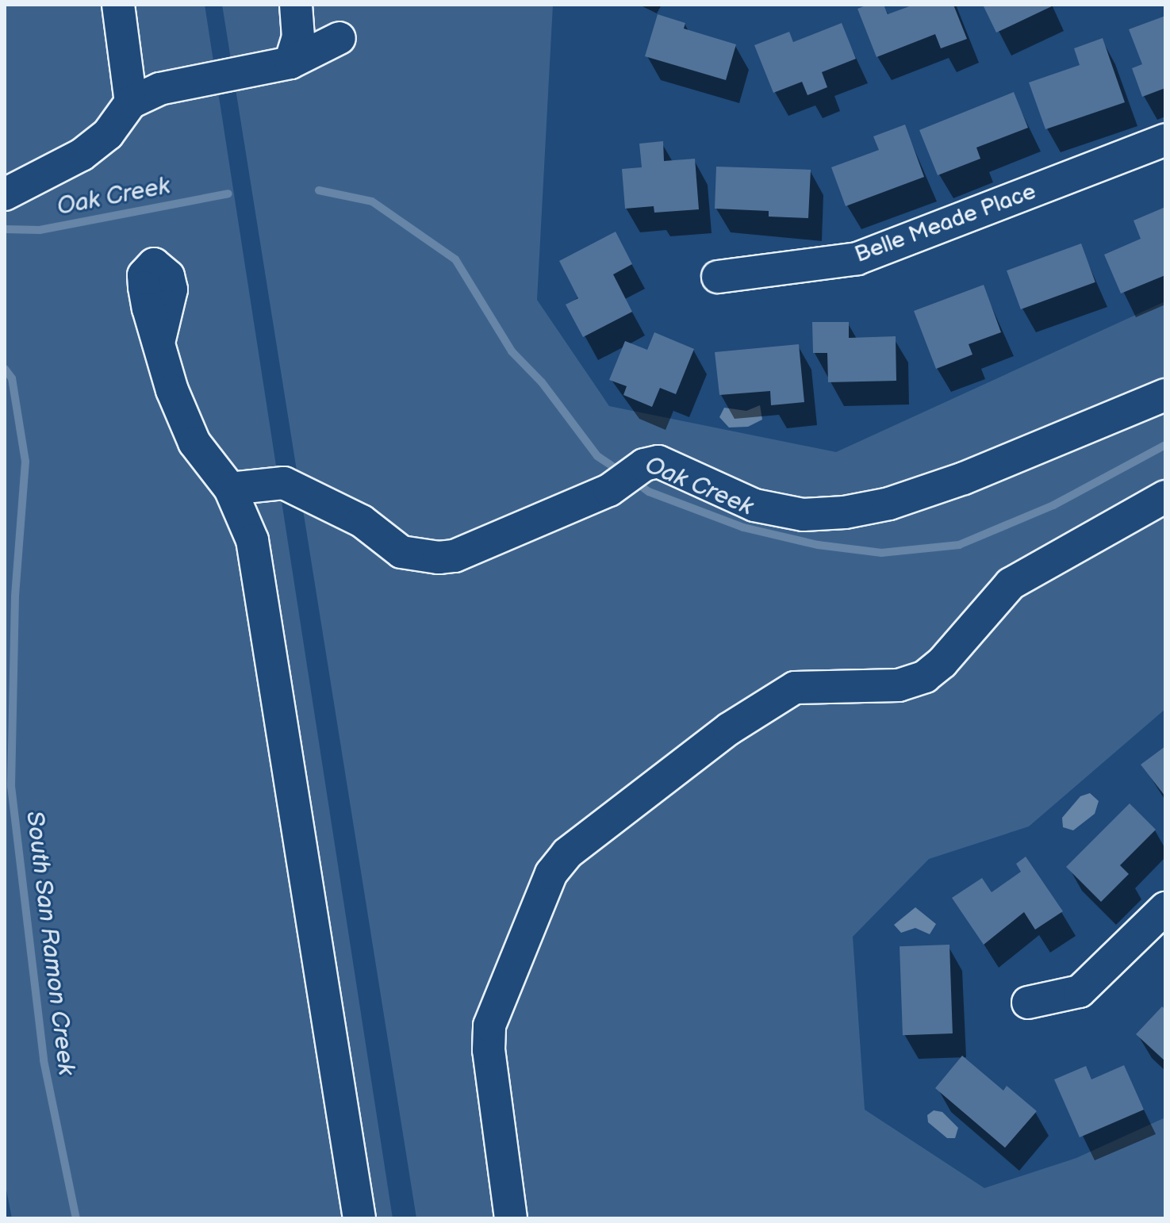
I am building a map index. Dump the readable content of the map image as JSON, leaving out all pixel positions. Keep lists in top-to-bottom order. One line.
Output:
{"streets":{"street":["Belle Meade Place"]},"water":["Oak Creek","South San Ramon Creek"]}
